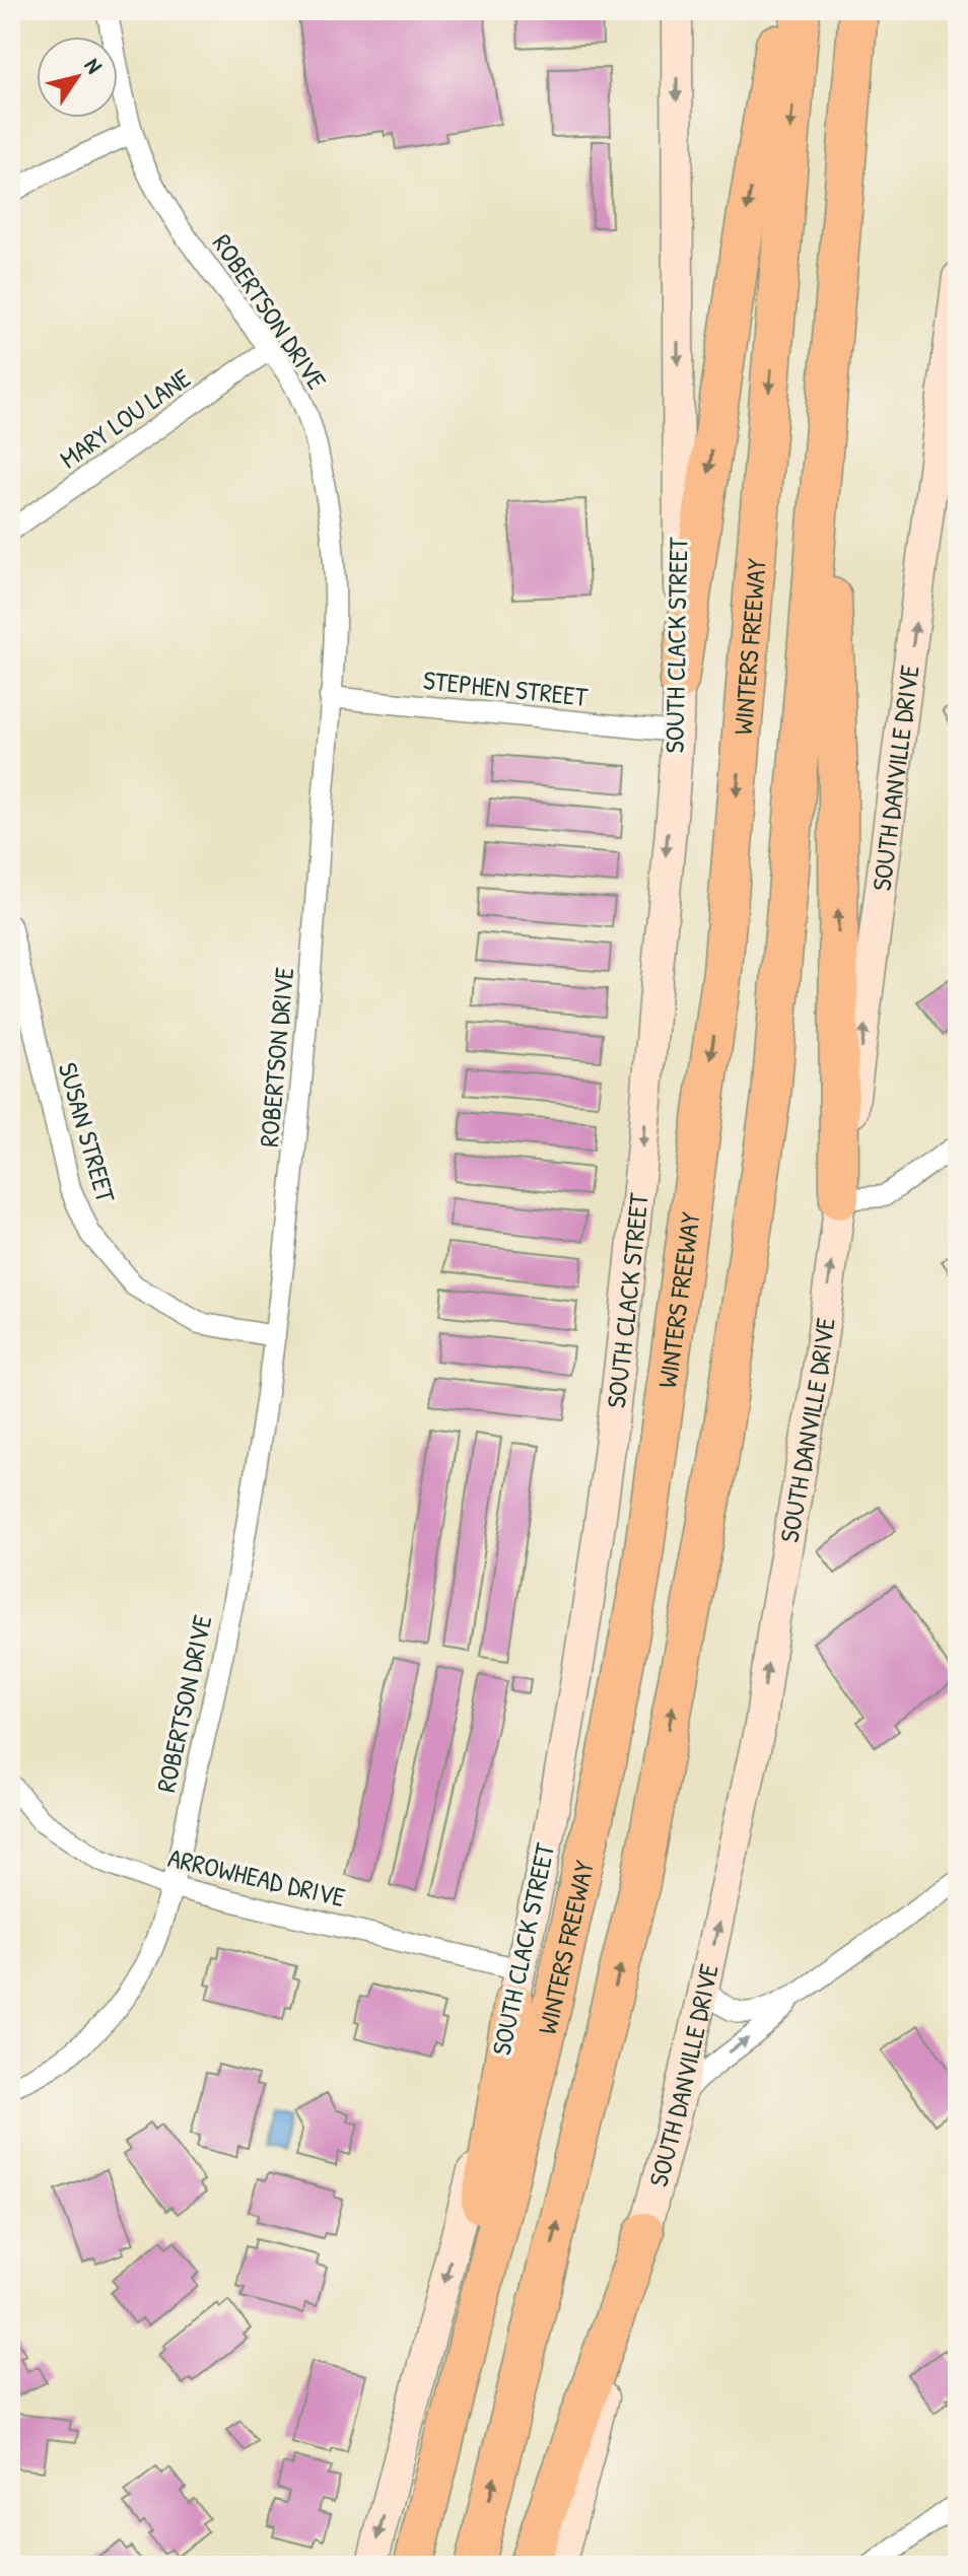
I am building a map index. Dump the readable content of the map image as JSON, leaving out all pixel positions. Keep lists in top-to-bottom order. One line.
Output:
{"streets":{"highway":["WINTERS FREEWAY"],"main road":["SOUTH CLACK STREET","SOUTH DANVILLE DRIVE"],"street":["ROBERTSON DRIVE","MARY LOU LANE","STEPHEN STREET","SUSAN STREET","ARROWHEAD DRIVE"]},"crossings":[["ROBERTSON DRIVE","MARY LOU LANE"],["ROBERTSON DRIVE","STEPHEN STREET"],["ROBERTSON DRIVE","SUSAN STREET"],["ROBERTSON DRIVE","ARROWHEAD DRIVE"],["SOUTH CLACK STREET","STEPHEN STREET"],["SOUTH CLACK STREET","ARROWHEAD DRIVE"]],"one_way":["SOUTH CLACK STREET","SOUTH DANVILLE DRIVE"],"north":"top right"}
